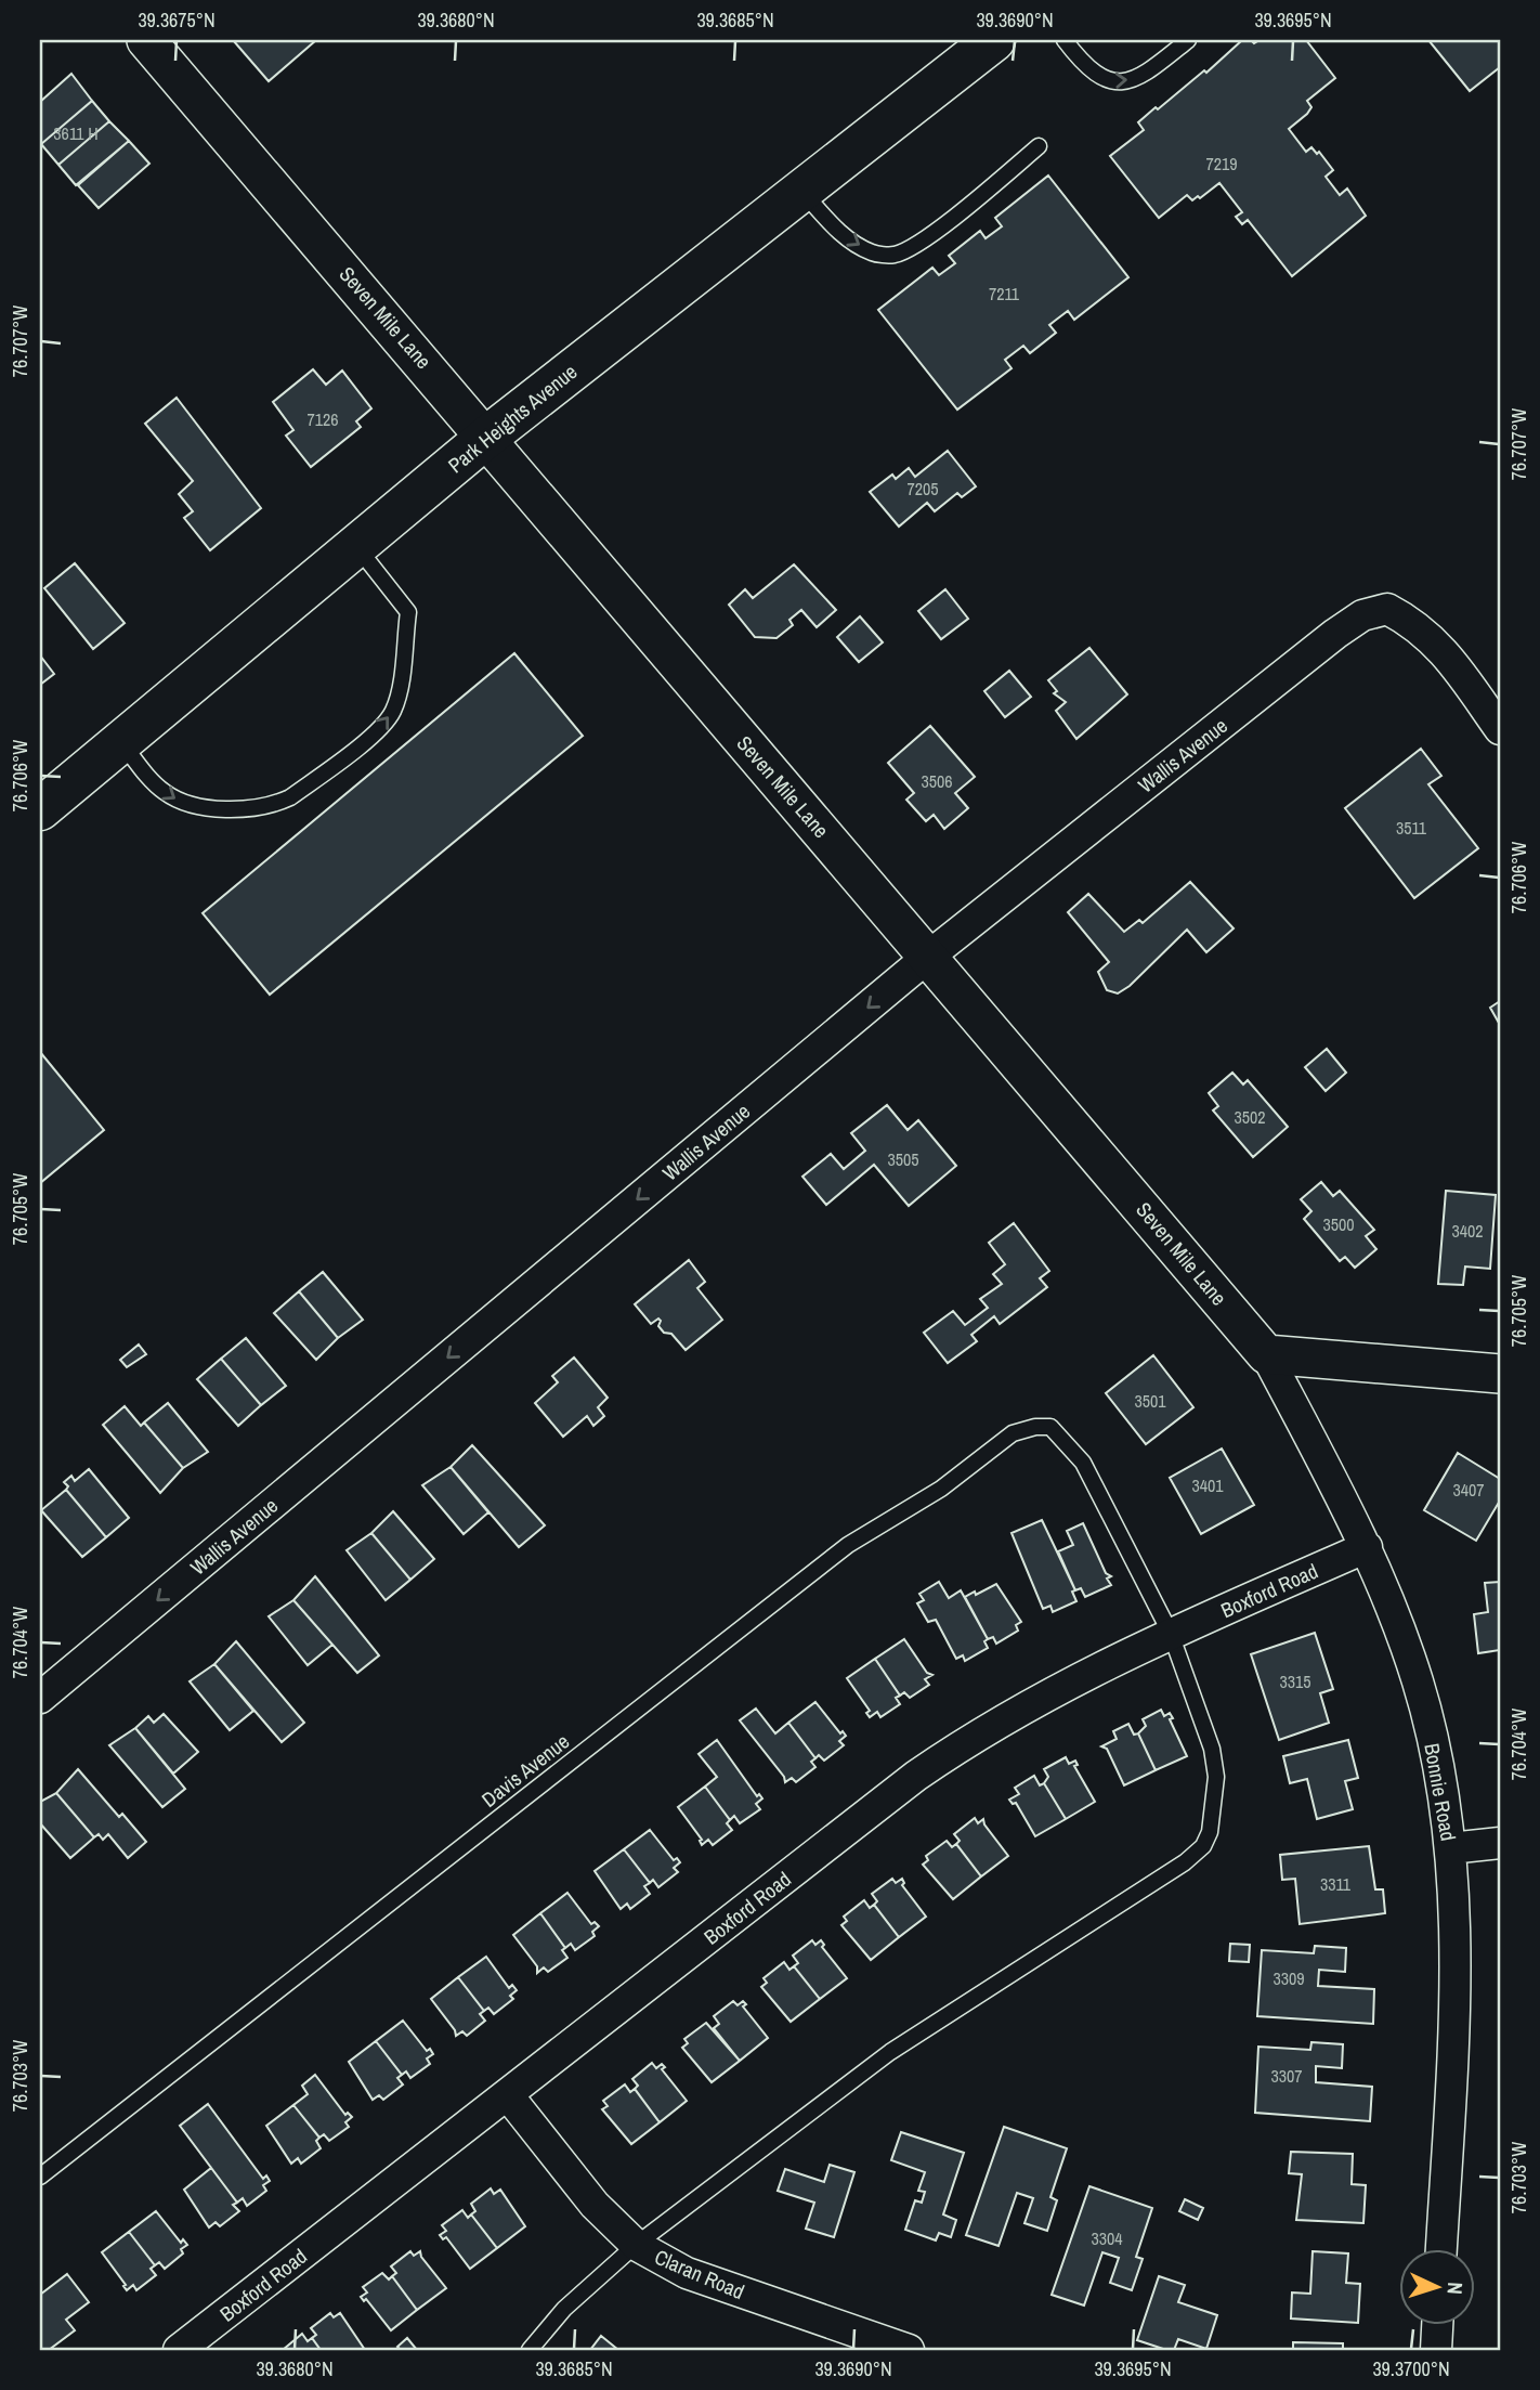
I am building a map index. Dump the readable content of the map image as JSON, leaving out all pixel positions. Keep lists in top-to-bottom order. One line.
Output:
{"streets":{"main road":["Park Heights Avenue"],"street":["Seven Mile Lane","Wallis Avenue","Boxford Road","Bonnie Road","Claran Road"],"lane":["Davis Avenue"]},"crossings":[["Seven Mile Lane","Park Heights Avenue"],["Seven Mile Lane","Wallis Avenue"],["Seven Mile Lane","Bonnie Road"],["Boxford Road","Davis Avenue"],["Boxford Road","Bonnie Road"],["Boxford Road","Claran Road"]],"one_way":["Wallis Avenue"],"house_numbers":["3611 H","7219","7211","7126","7205","3506","3511","3502","3505","3500","3402","3501","3401","3407","3315","3311","3309","3307","3304"],"north":"right","coordinates":["39.3675°N","39.3680°N","39.3685°N","39.3690°N","39.3695°N","76.707°W","76.706°W","76.705°W","76.704°W","76.703°W","39.3700°N"]}
